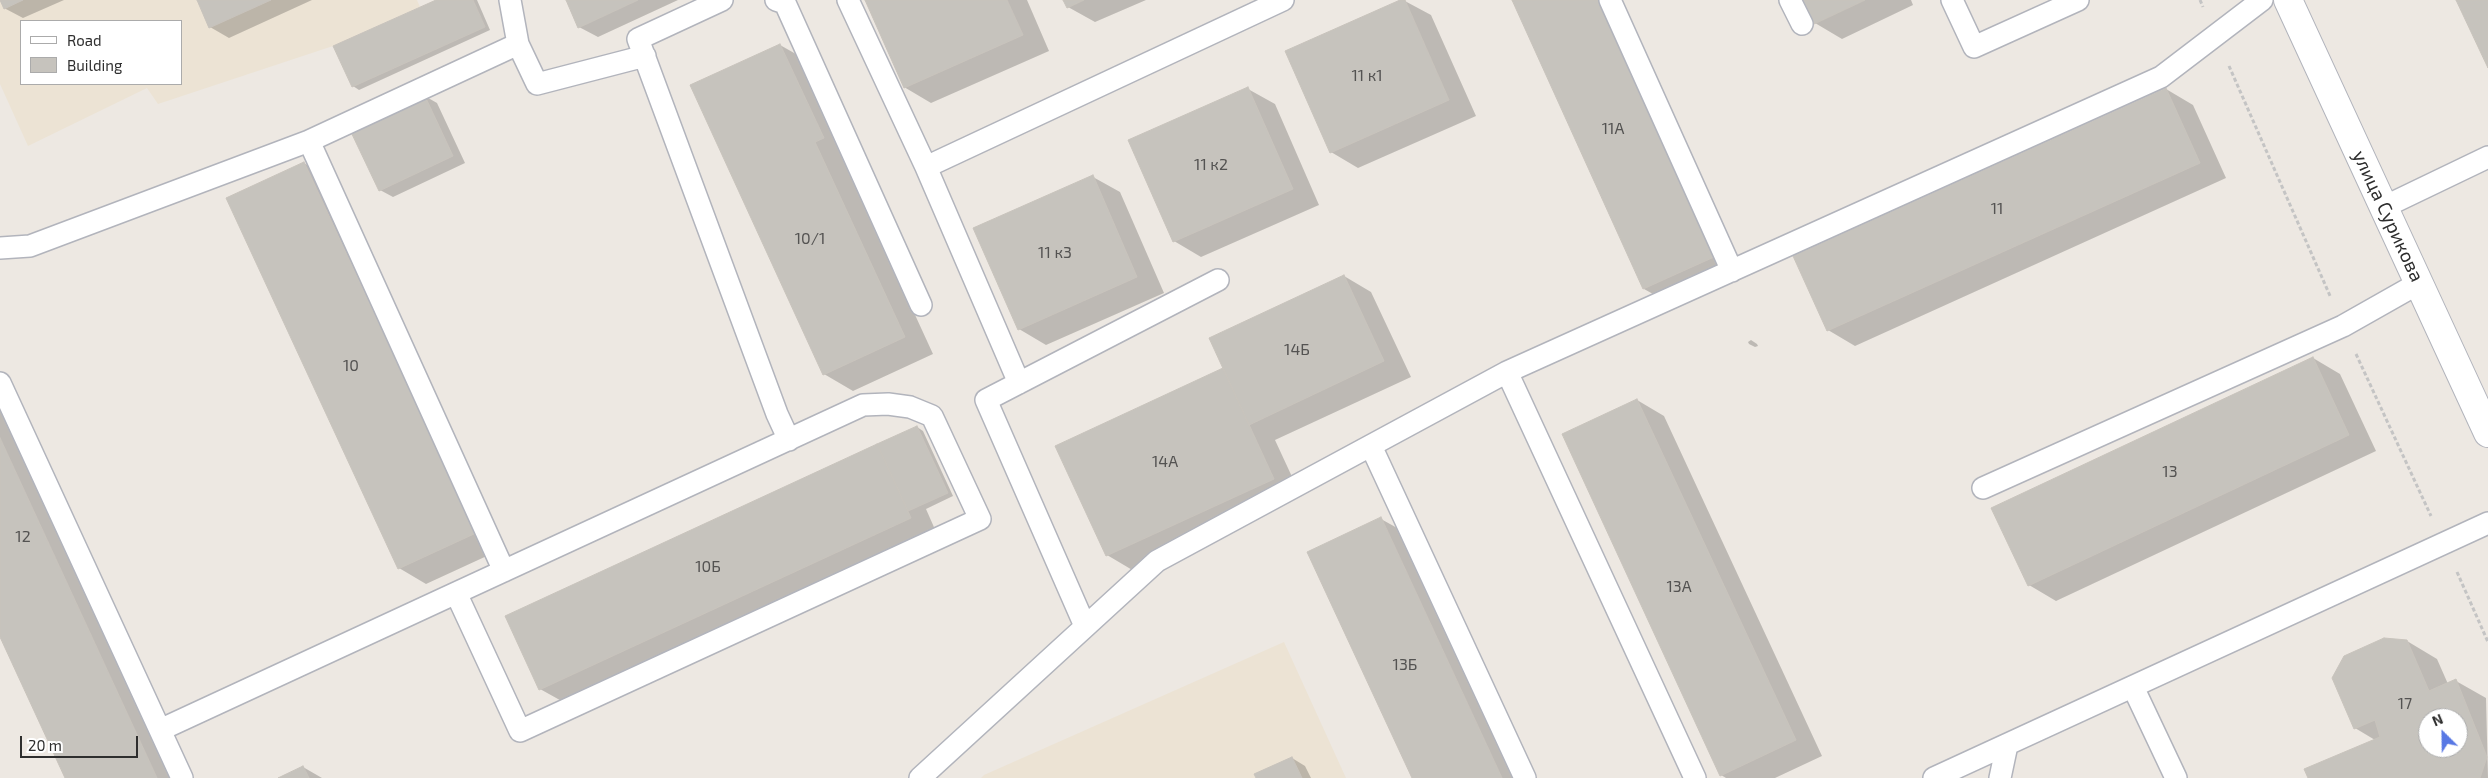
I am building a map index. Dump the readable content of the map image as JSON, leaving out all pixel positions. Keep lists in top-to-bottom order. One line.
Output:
{"streets":{"street":["улица Сурикова"]},"house_numbers":["11 к1","11А","11 к2","11","10/1","11 к3","14Б","10","14А","13","12","10Б","13А","13Б","17"],"legend":["Road","Building"],"scale_bar":"20 m","north":"top left"}
